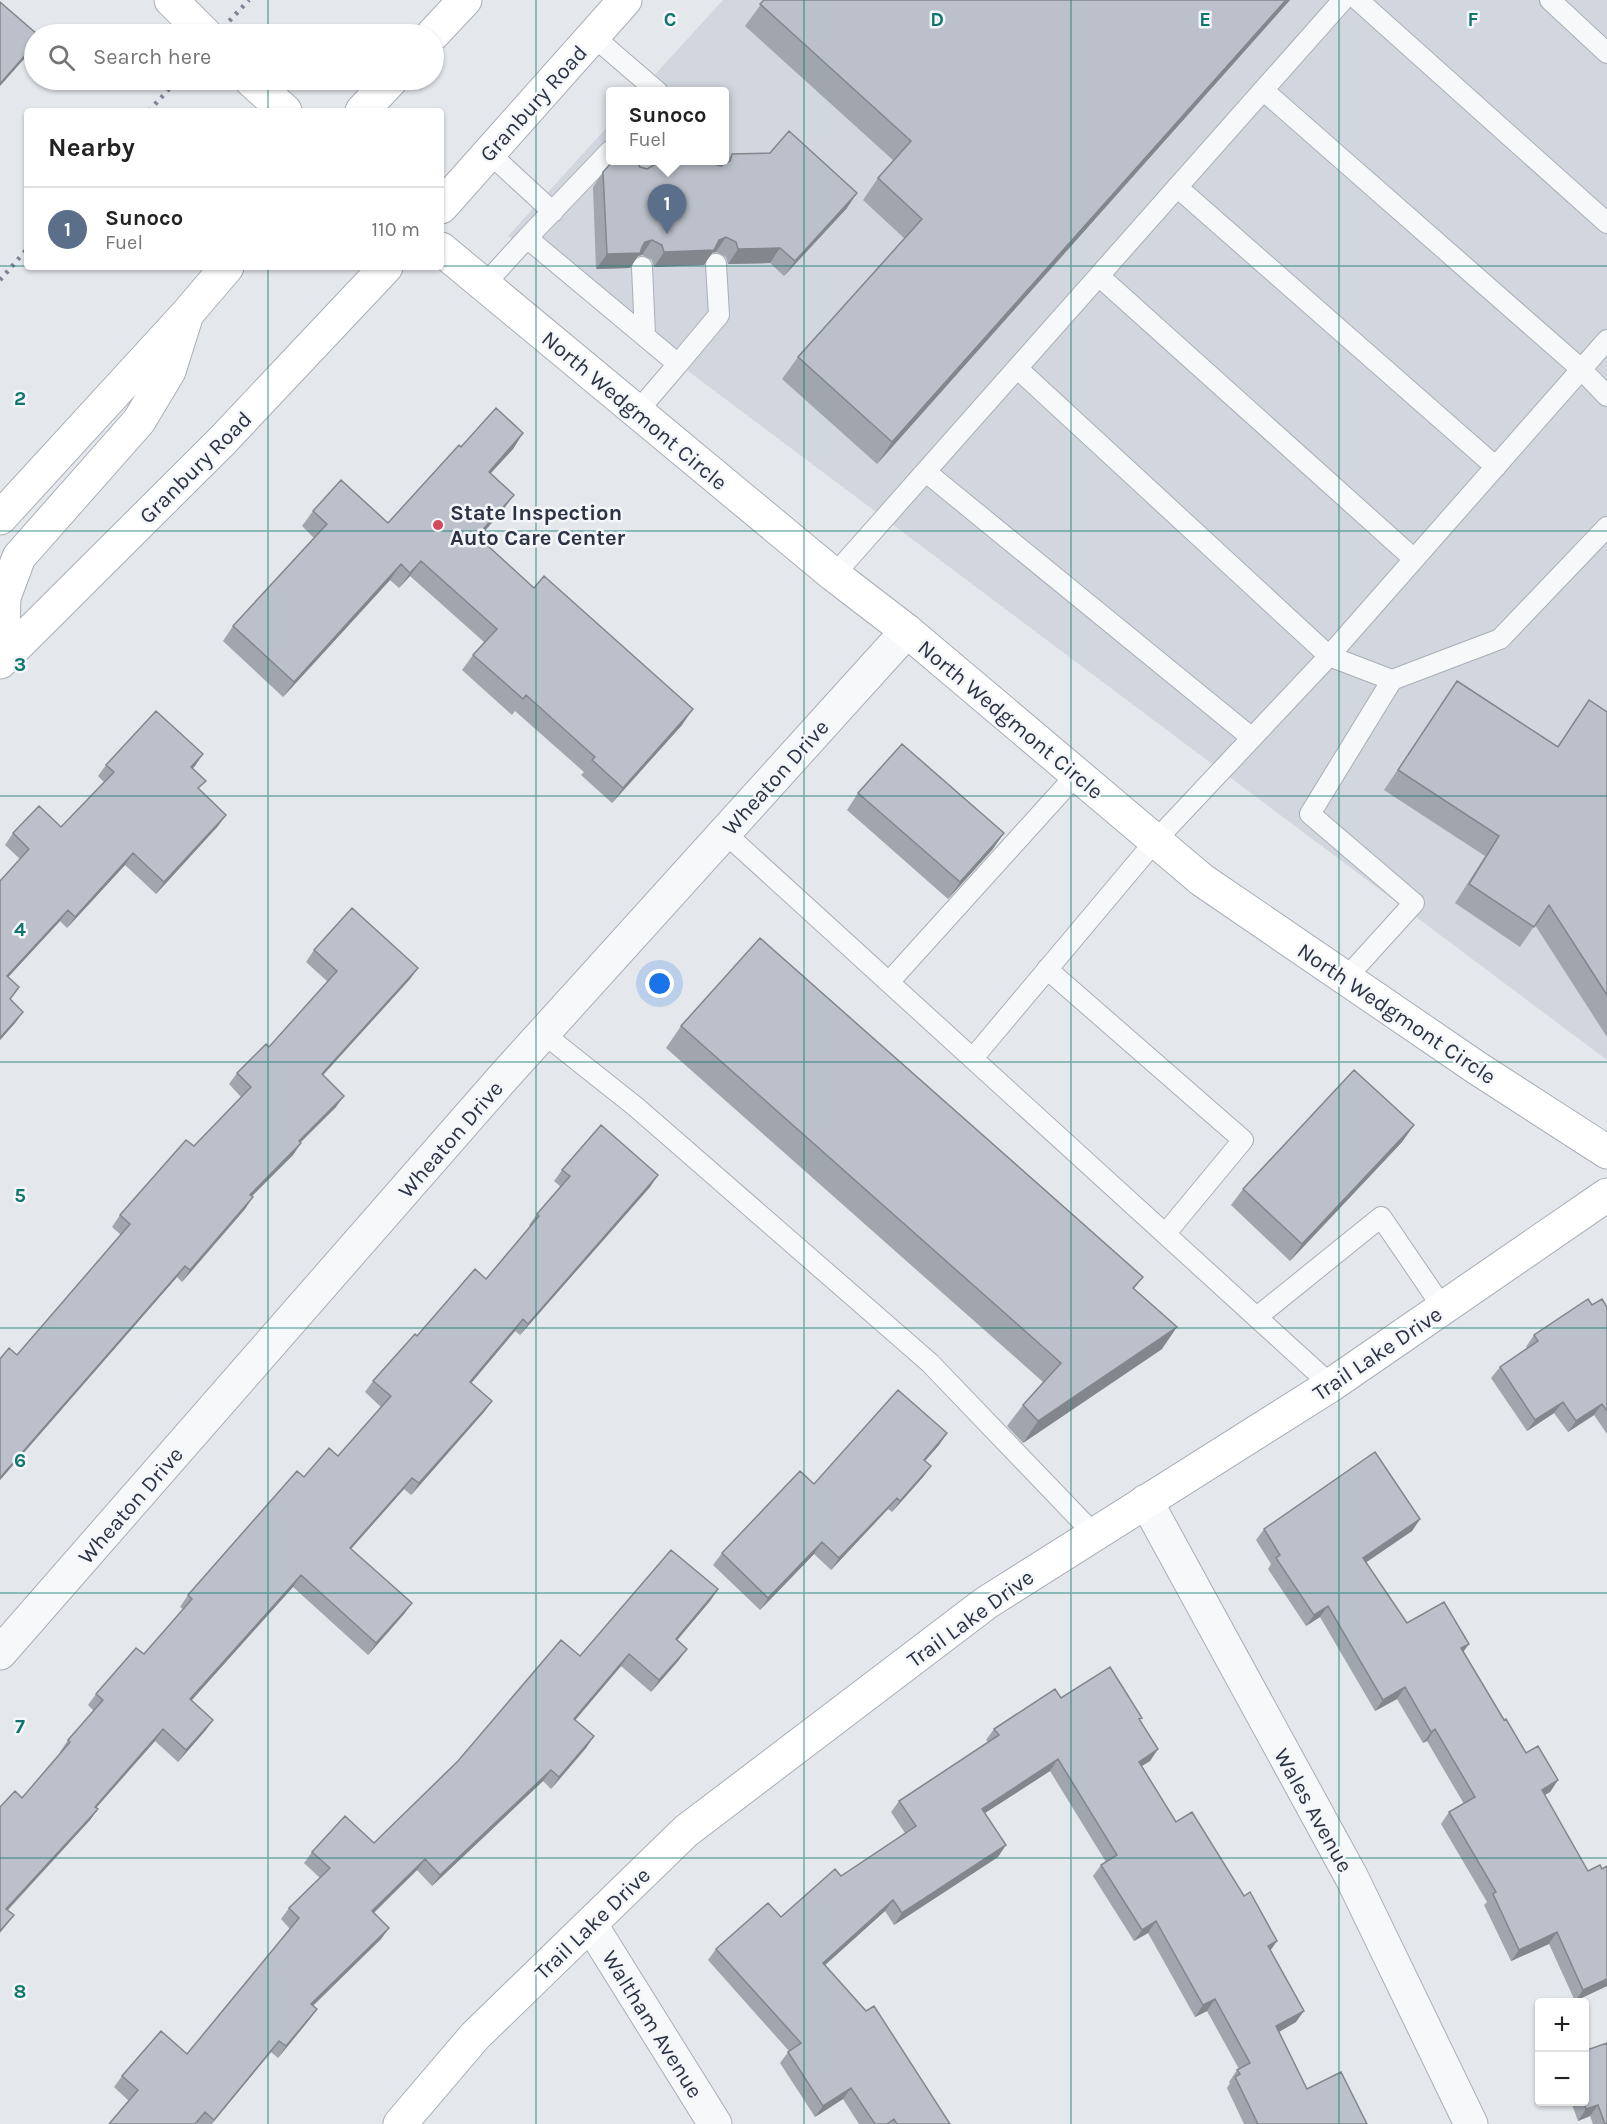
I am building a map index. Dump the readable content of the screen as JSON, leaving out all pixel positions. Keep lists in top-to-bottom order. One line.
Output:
{"streets":{"street":["Granbury Road","North Wedgmont Circle","Wheaton Drive","Trail Lake Drive","Wales Avenue","Waltham Avenue"]},"crossings":[["North Wedgmont Circle","Wheaton Drive"],["Trail Lake Drive","Wales Avenue"],["Trail Lake Drive","Waltham Avenue"]],"places":["State Inspection Auto Care Center"],"page":{"search":"Search here","popup":["Sunoco","Fuel"],"heading":"Nearby","pins":"1","list":[{"mark":"1","name":"Sunoco","note":"Fuel","value":"110 m"}],"map_buttons":["+","−"]},"grid":{"columns":["C","D","E","F"],"rows":["2","3","4","5","6","7","8"]}}
